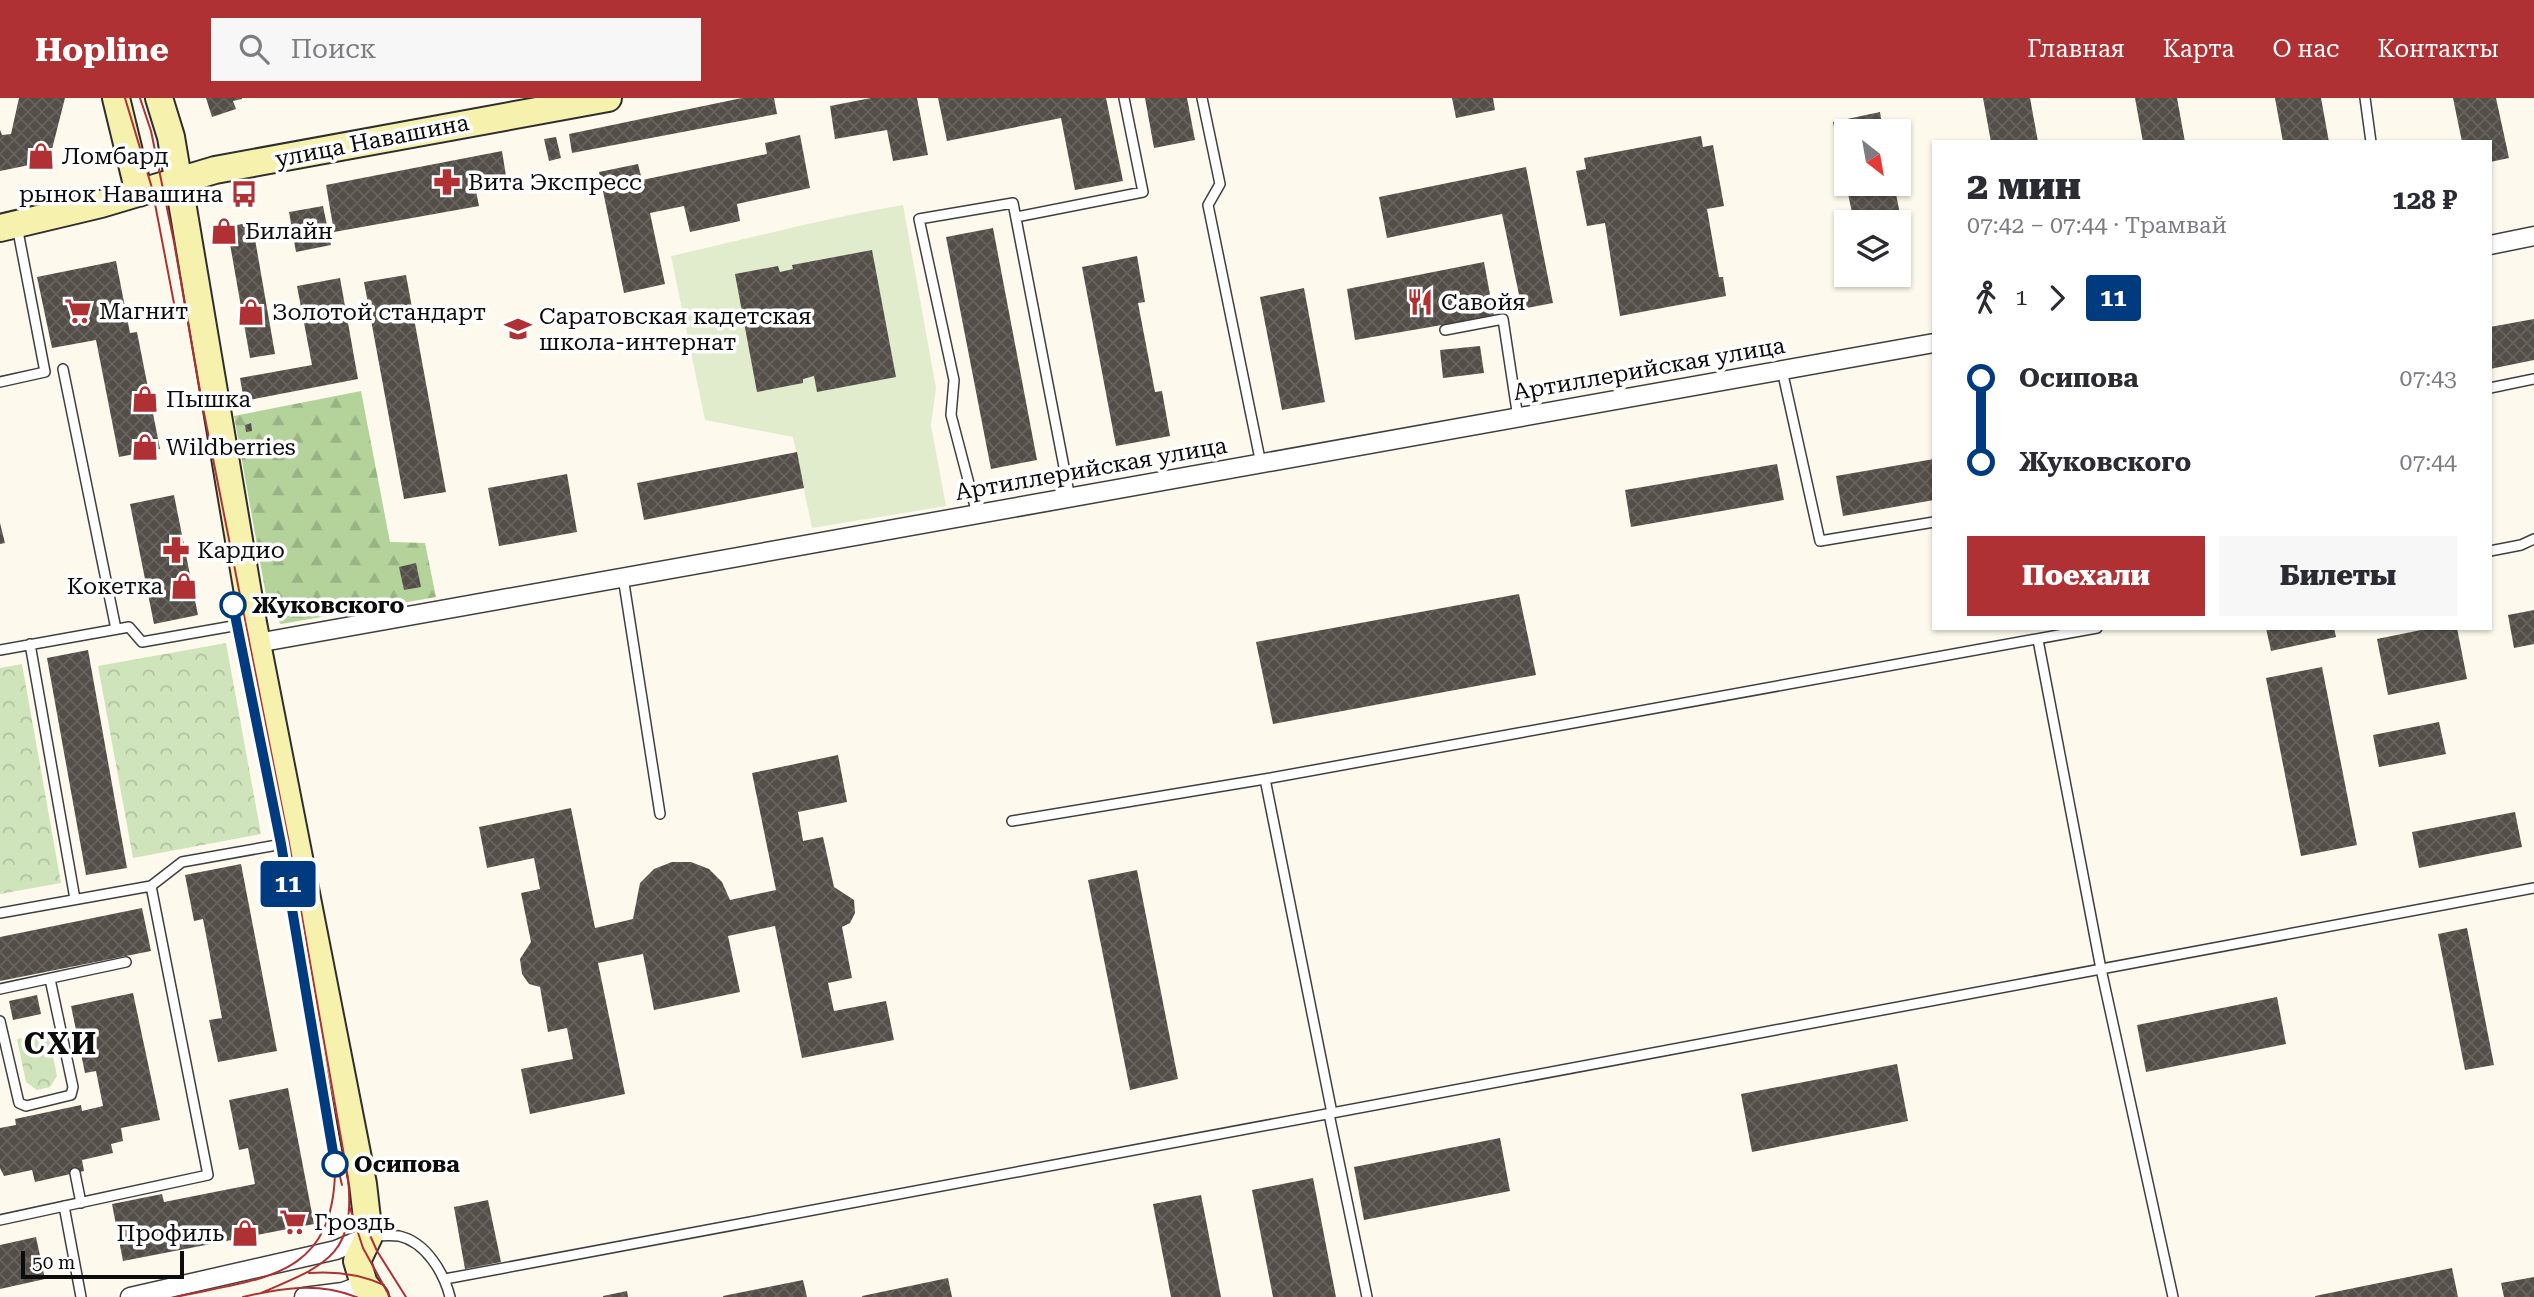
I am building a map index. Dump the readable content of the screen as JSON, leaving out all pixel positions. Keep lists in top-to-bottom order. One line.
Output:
{"streets":{"main road":["улица Навашина"],"street":["Артиллерийская улица"]},"districts":["СХИ"],"places":{"shop":["Ломбард","Билайн","Золотой стандарт","Пышка","Wildberries","Кокетка","Профиль"],"pharmacy":["Вита Экспресс","Кардио"],"bus stop":["рынок Навашина"],"restaurant":["Савойя"],"supermarket":["Магнит","Гроздь"],"school or university":["Саратовская кадетская школа-интернат"],"other":["Жуковского","Осипова"]},"lines":["tram line 11"],"scale_bar":"50 m","north":"bottom right","page":{"header":"Hopline","search":"Поиск","nav":["Главная","Карта","О нас","Контакты"],"on_map":"11","heading":["2 мин","07:42 – 07:44 · Трамвай","128 ₽"],"legs":["1","11"],"list":[{"name":"Осипова","value":"07:43"},{"name":"Жуковского","value":"07:44"}],"buttons":["Поехали","Билеты"],"scale":"50 m"}}
